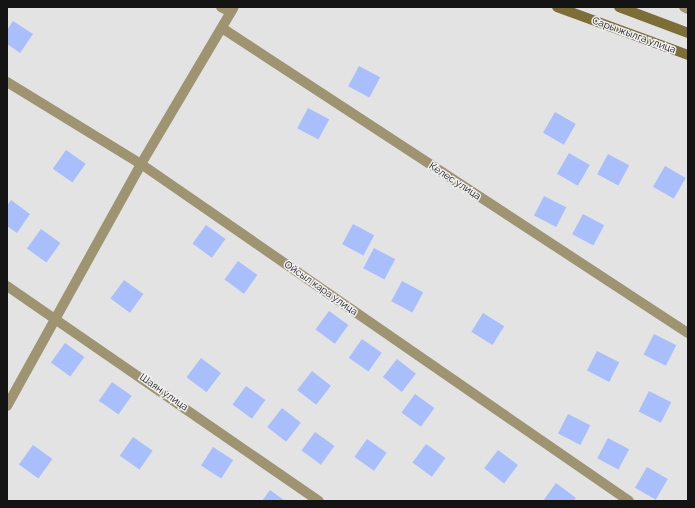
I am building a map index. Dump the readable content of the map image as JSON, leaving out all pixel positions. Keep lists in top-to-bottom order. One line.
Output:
{"streets":{"main road":["Сары жылга улица"],"street":["Келес улица","Ойсыл кара улица","Шаян улица"]}}
